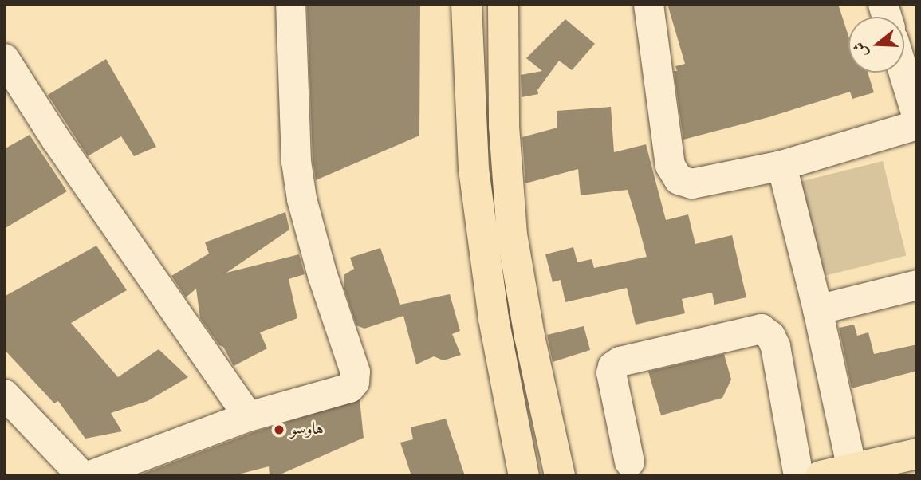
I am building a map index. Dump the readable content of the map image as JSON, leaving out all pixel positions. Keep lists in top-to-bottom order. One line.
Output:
{"places":["هاوسو"],"north":"left"}
